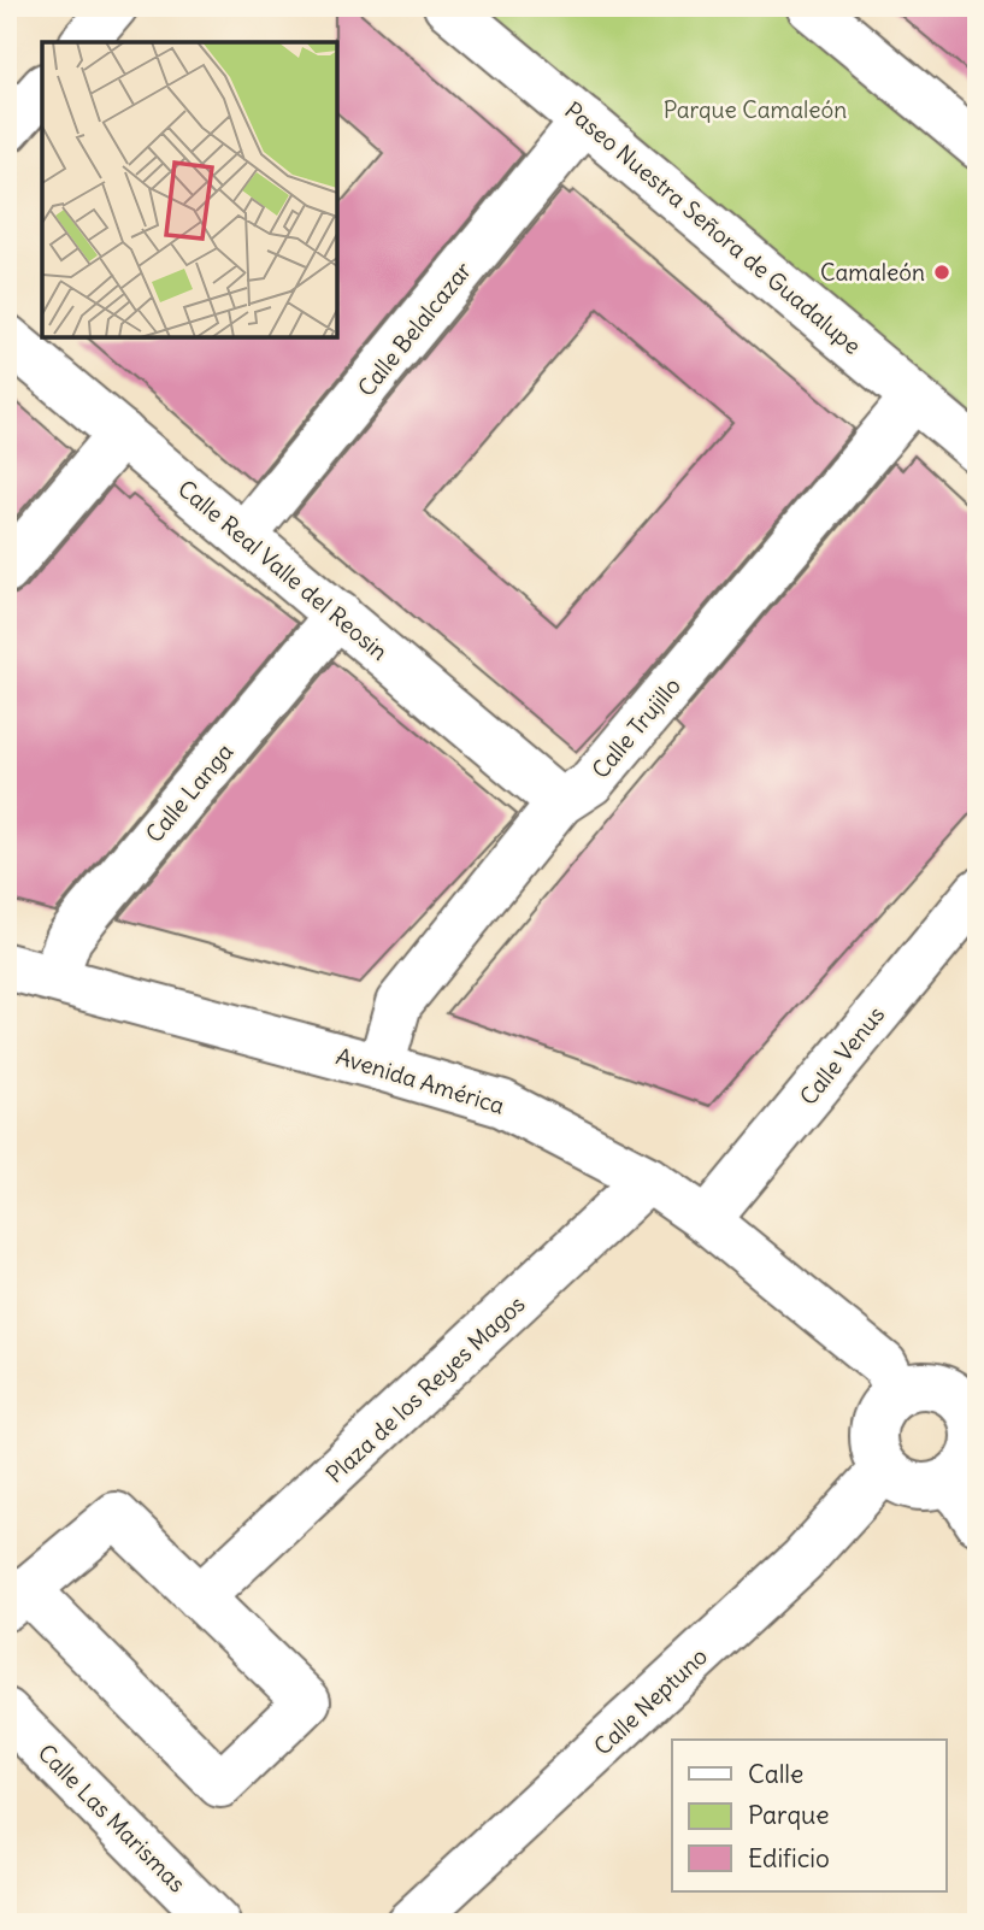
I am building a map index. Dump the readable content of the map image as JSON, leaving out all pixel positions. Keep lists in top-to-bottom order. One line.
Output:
{"streets":{"street":["Paseo Nuestra Señora de Guadalupe","Calle Belalcazar","Calle Real Valle del Reosin","Calle Trujillo","Calle Langa","Calle Venus","Avenida América","Plaza de los Reyes Magos","Calle Neptuno","Calle Las Marismas"]},"crossings":[["Paseo Nuestra Señora de Guadalupe","Calle Belalcazar"],["Paseo Nuestra Señora de Guadalupe","Calle Trujillo"],["Calle Belalcazar","Calle Real Valle del Reosin"],["Calle Real Valle del Reosin","Calle Trujillo"],["Calle Real Valle del Reosin","Calle Langa"],["Calle Trujillo","Avenida América"],["Calle Langa","Avenida América"],["Calle Venus","Avenida América"],["Avenida América","Plaza de los Reyes Magos"],["Avenida América","Calle Neptuno"]],"parks":["Parque Camaleón"],"places":["Camaleón"],"legend":["Calle","Parque","Edificio"]}
